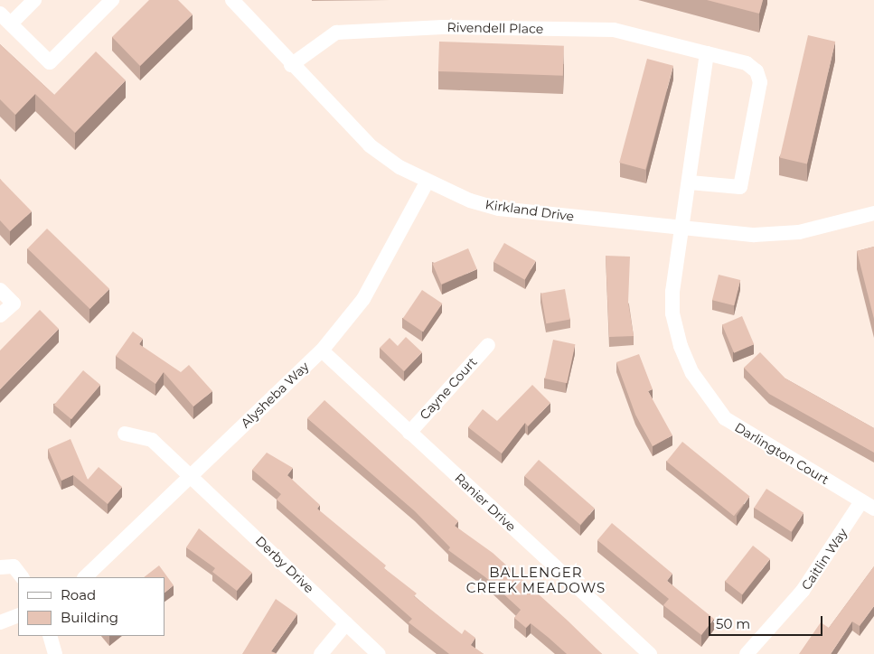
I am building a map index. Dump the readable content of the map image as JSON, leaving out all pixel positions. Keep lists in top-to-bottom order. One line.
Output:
{"streets":{"street":["Rivendell Place","Kirkland Drive","Cayne Court","Alysheba Way","Darlington Court","Ranier Drive","Caitlin Way","Derby Drive"]},"crossings":[["Rivendell Place","Kirkland Drive"],["Kirkland Drive","Alysheba Way"],["Kirkland Drive","Darlington Court"],["Cayne Court","Ranier Drive"],["Alysheba Way","Ranier Drive"],["Alysheba Way","Derby Drive"],["Darlington Court","Caitlin Way"]],"districts":["BALLENGER CREEK MEADOWS"],"legend":["Road","Building"],"scale_bar":"50 m"}
